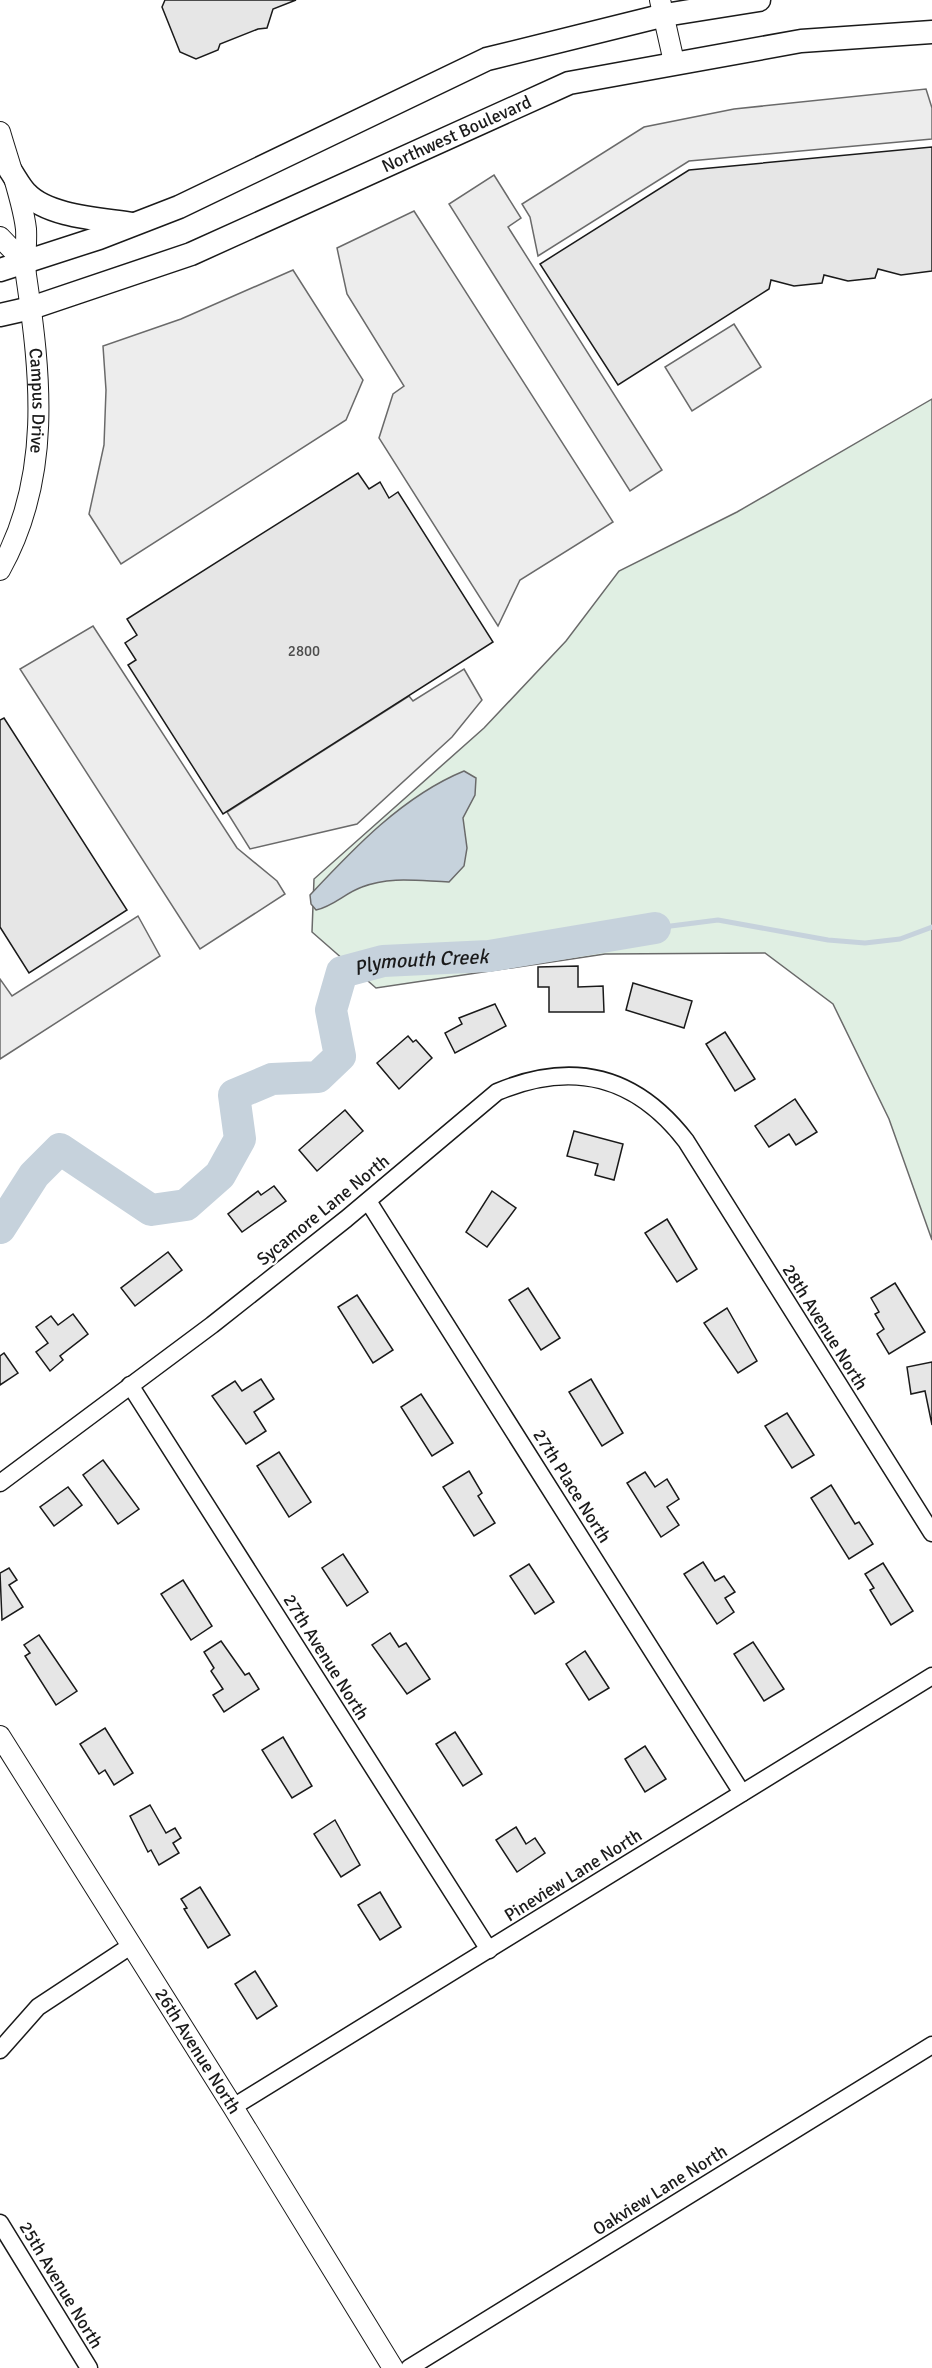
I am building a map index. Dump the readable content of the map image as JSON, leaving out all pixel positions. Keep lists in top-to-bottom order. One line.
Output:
{"streets":{"main road":["Northwest Boulevard"],"street":["Campus Drive","Sycamore Lane North","28th Avenue North","27th Place North","27th Avenue North","Pineview Lane North","26th Avenue North","Oakview Lane North","25th Avenue North"]},"crossings":[["Northwest Boulevard","Campus Drive"],["Sycamore Lane North","28th Avenue North"],["Sycamore Lane North","27th Place North"],["Sycamore Lane North","27th Avenue North"],["27th Place North","Pineview Lane North"],["27th Avenue North","Pineview Lane North"],["Pineview Lane North","26th Avenue North"]],"water":["Plymouth Creek"],"house_numbers":["2800"]}
